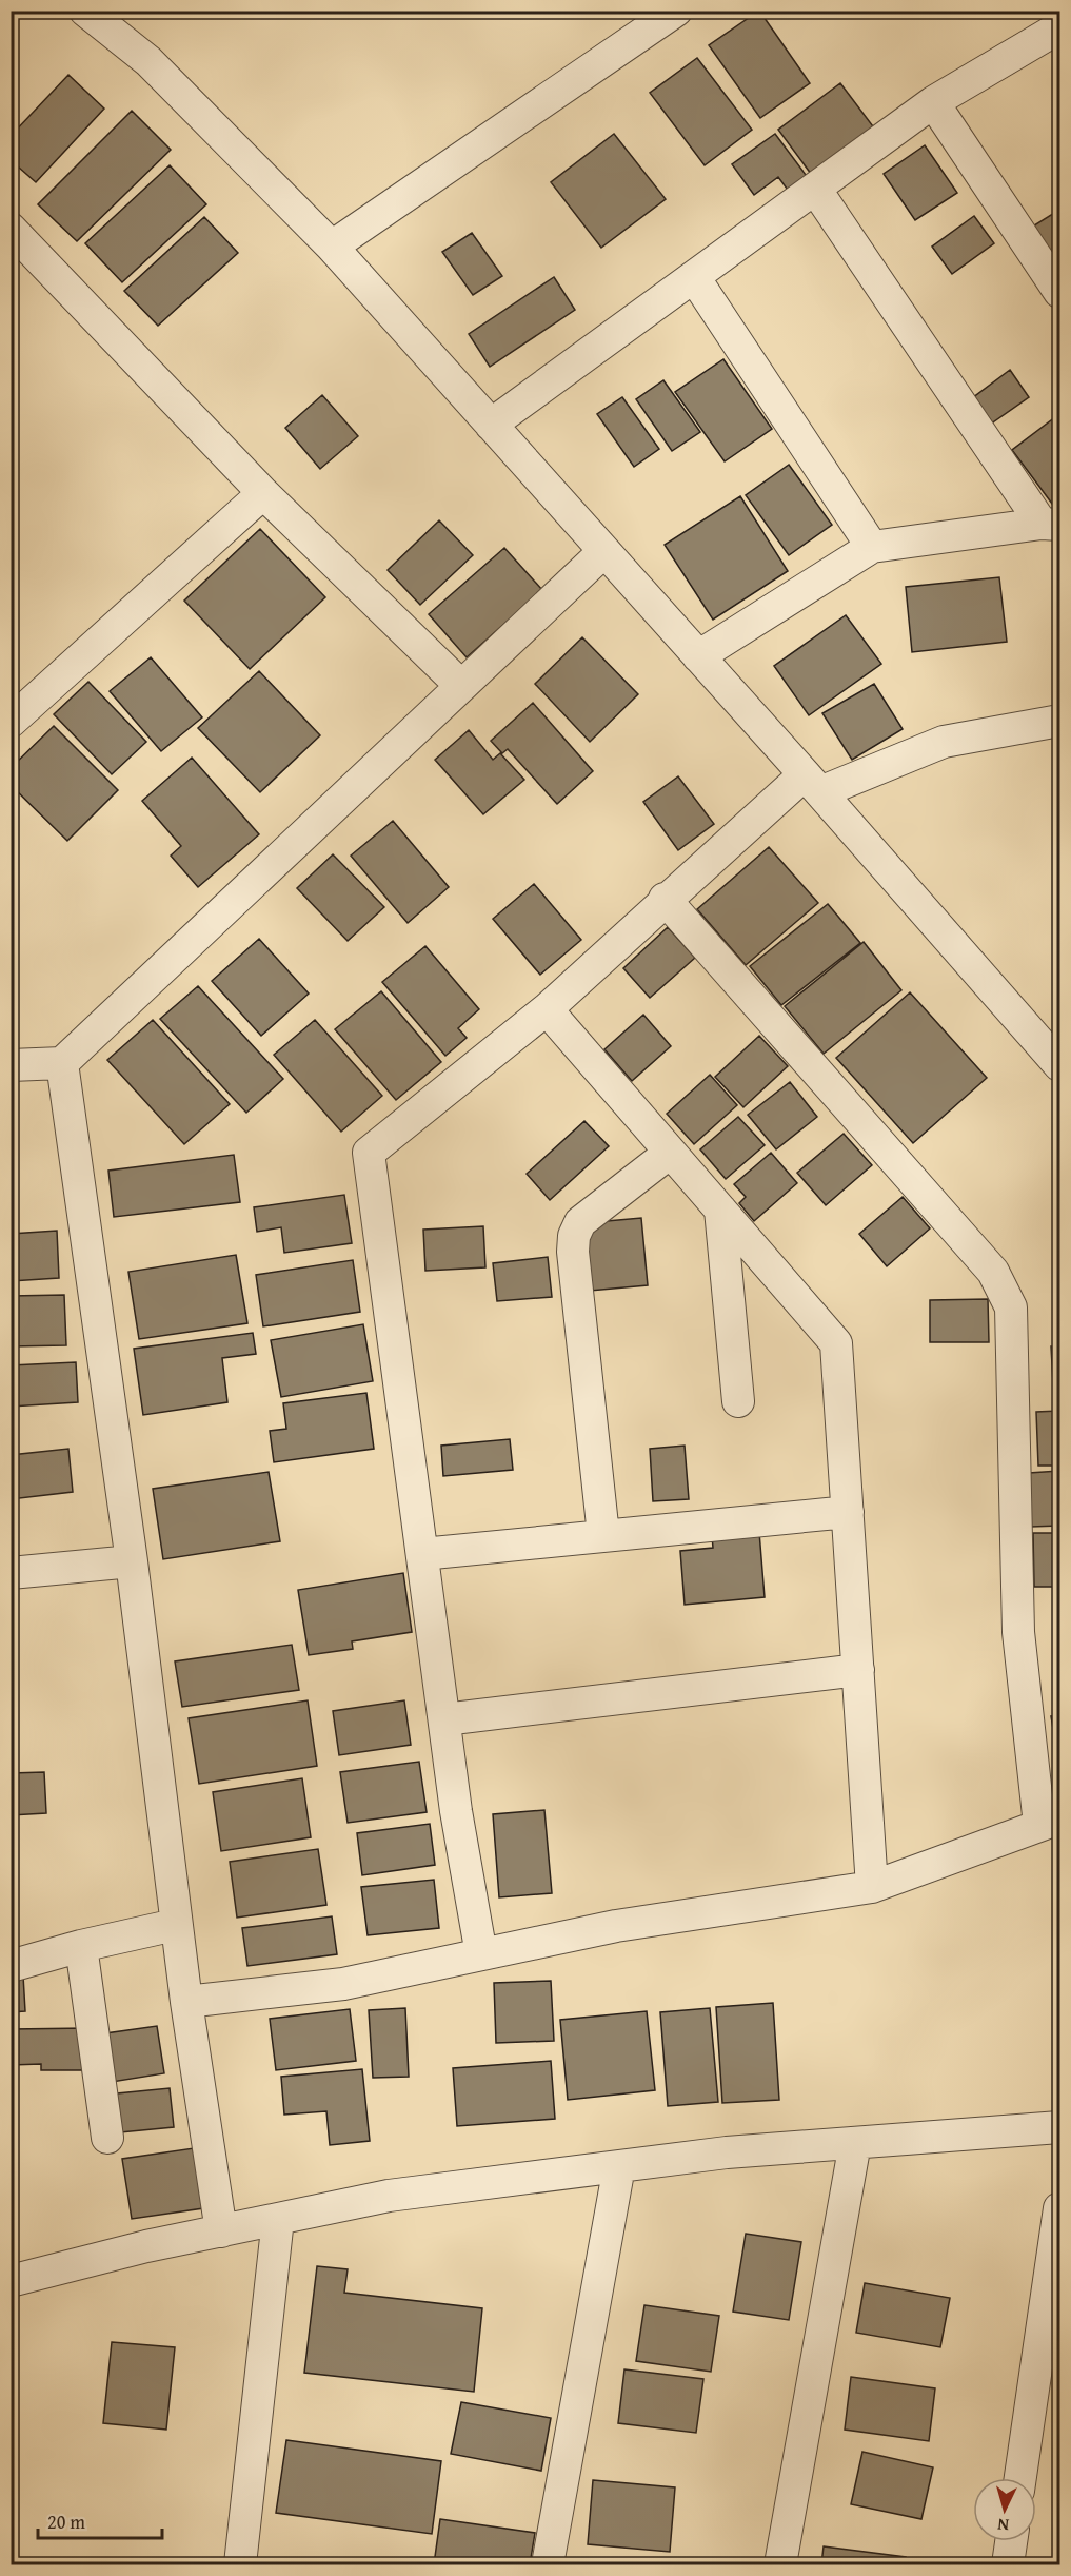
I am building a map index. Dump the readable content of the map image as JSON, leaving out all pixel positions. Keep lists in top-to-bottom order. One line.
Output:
{"scale_bar":"20 m","north":"bottom"}
